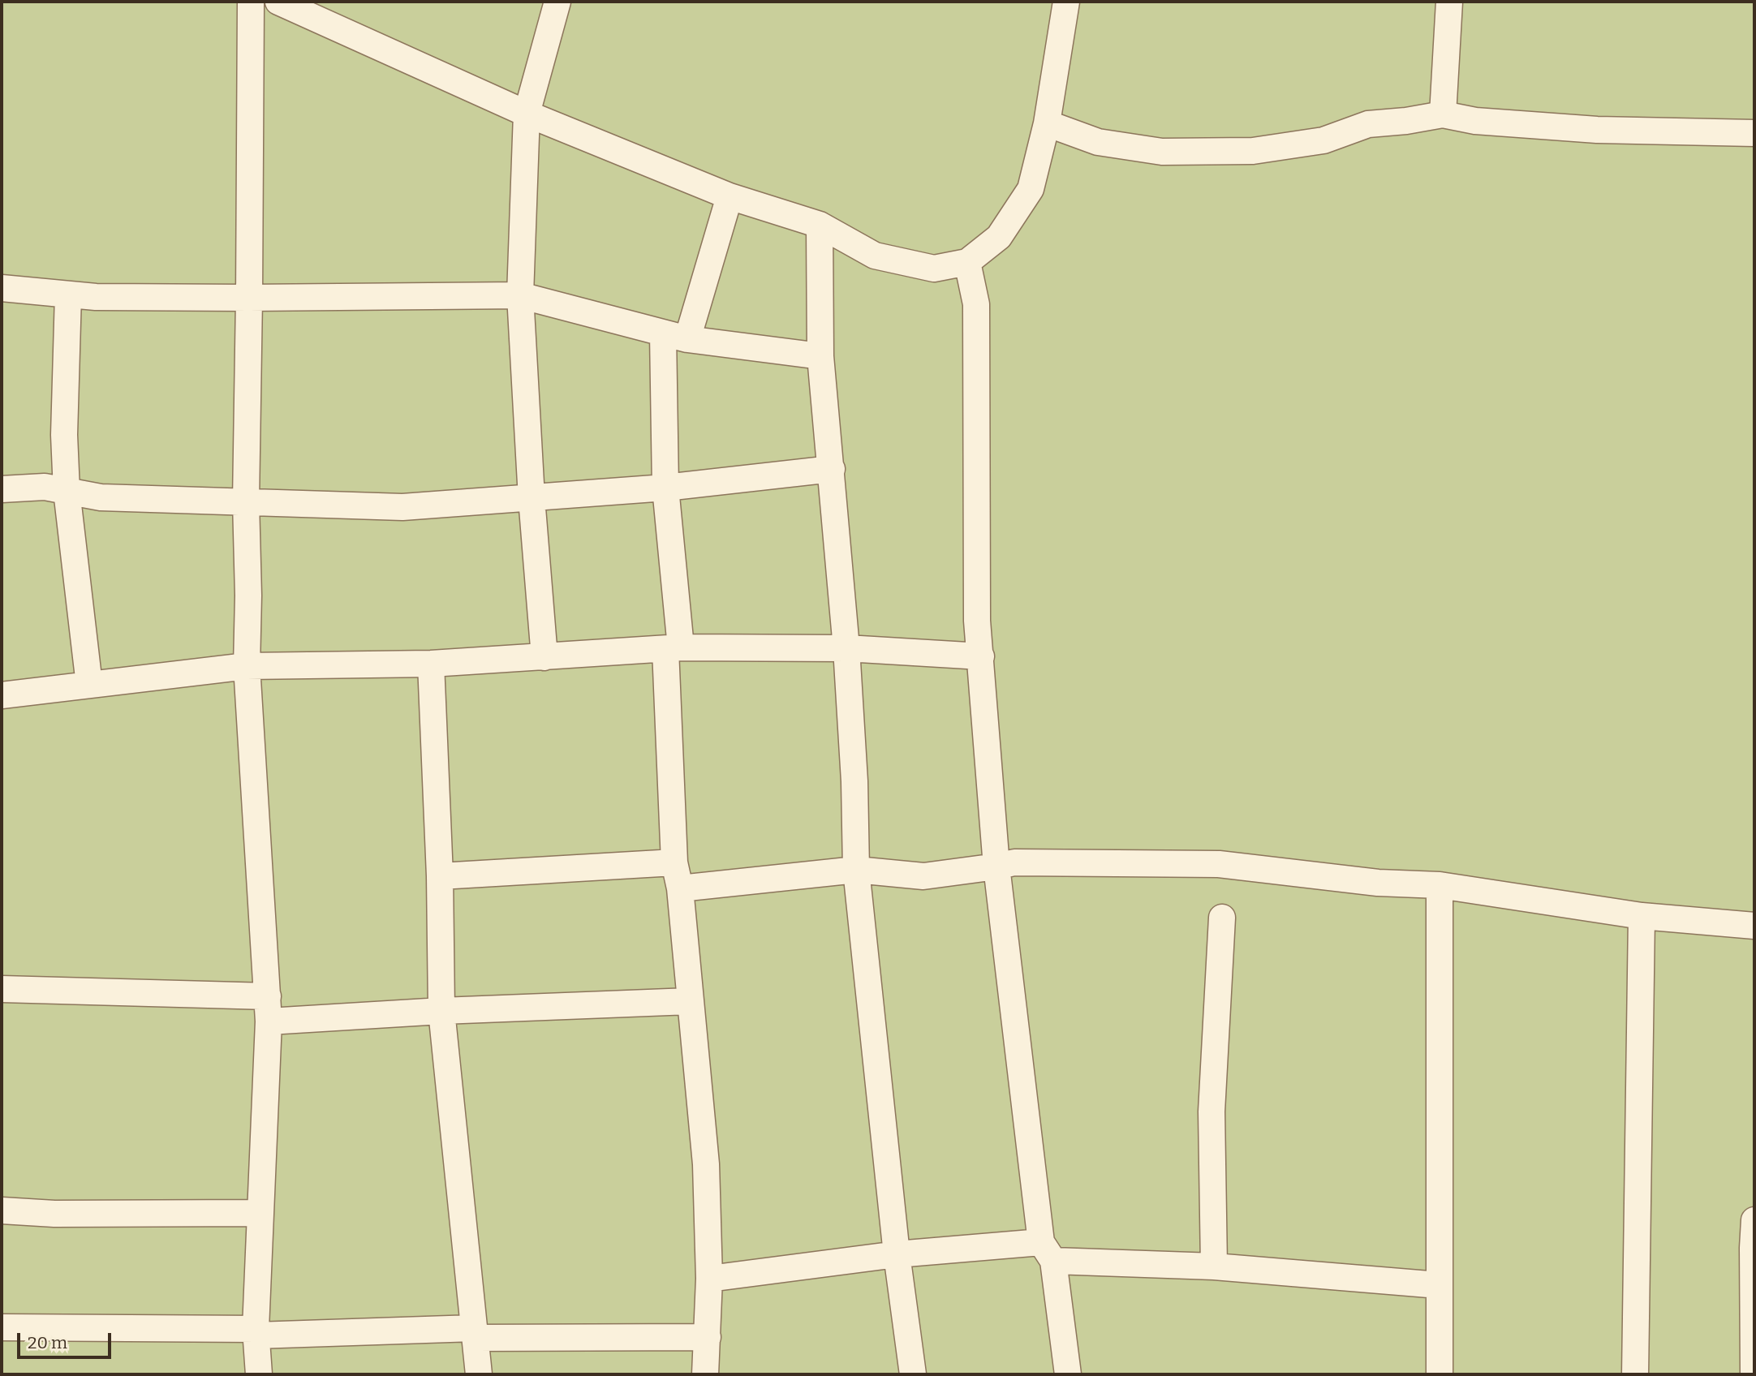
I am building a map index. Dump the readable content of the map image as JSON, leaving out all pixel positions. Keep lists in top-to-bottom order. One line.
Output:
{"scale_bar":"20 m"}
